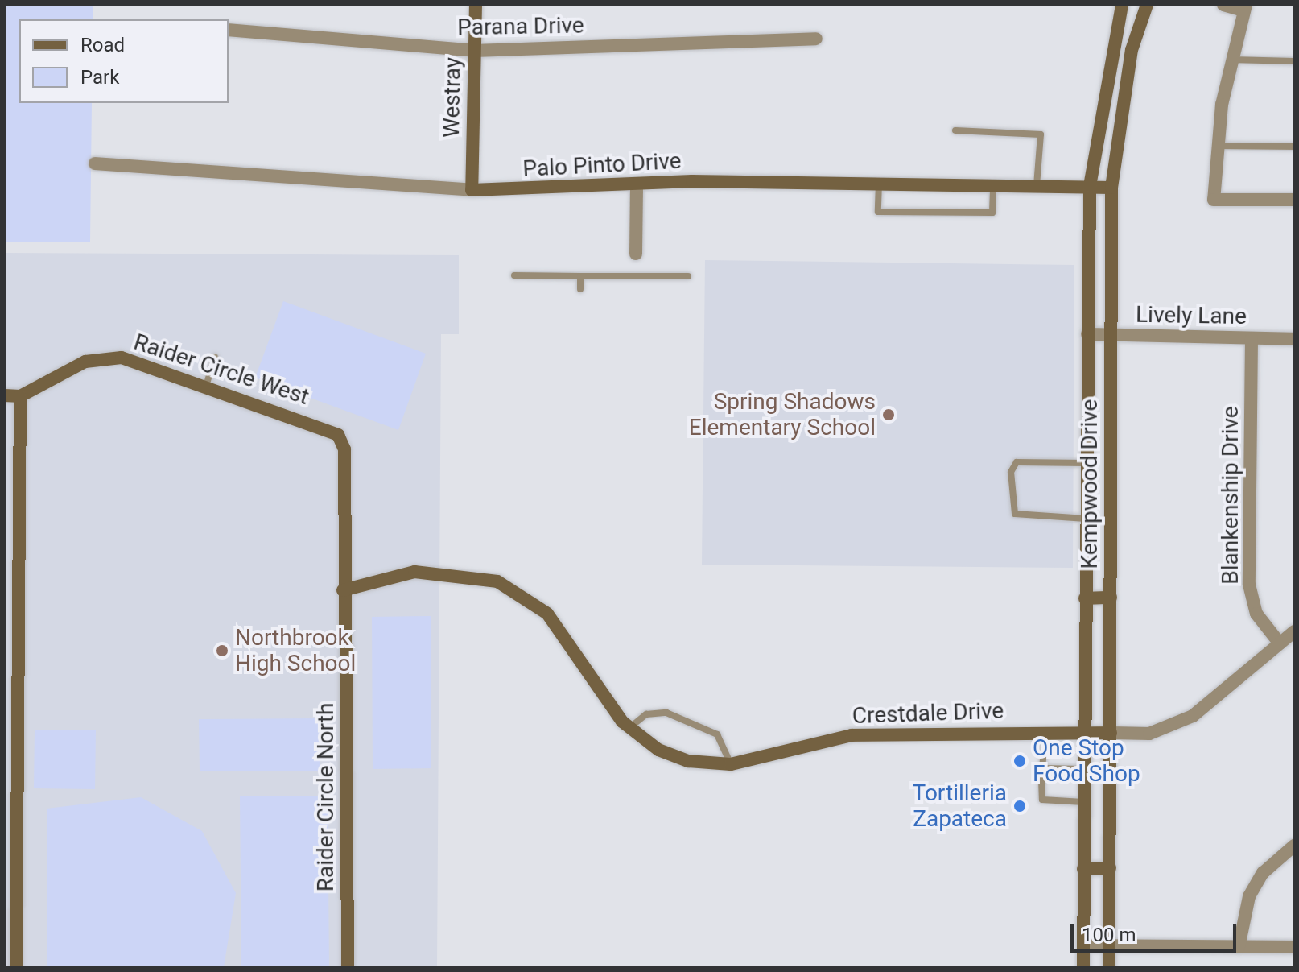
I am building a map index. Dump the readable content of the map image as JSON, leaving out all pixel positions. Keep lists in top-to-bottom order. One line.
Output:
{"streets":{"street":["Parana Drive","Westray","Palo Pinto Drive","Lively Lane","Raider Circle West","Kempwood Drive","Blankenship Drive","Crestdale Drive","Raider Circle North"]},"crossings":[["Parana Drive","Westray"],["Westray","Palo Pinto Drive"],["Palo Pinto Drive","Kempwood Drive"],["Lively Lane","Kempwood Drive"],["Lively Lane","Blankenship Drive"],["Raider Circle West","Raider Circle North"],["Kempwood Drive","Crestdale Drive"],["Blankenship Drive","Crestdale Drive"],["Crestdale Drive","Raider Circle North"]],"places":["Spring Shadows Elementary School","Northbrook High School","One Stop Food Shop","Tortilleria Zapateca"],"legend":["Road","Park"],"scale_bar":"100 m"}
